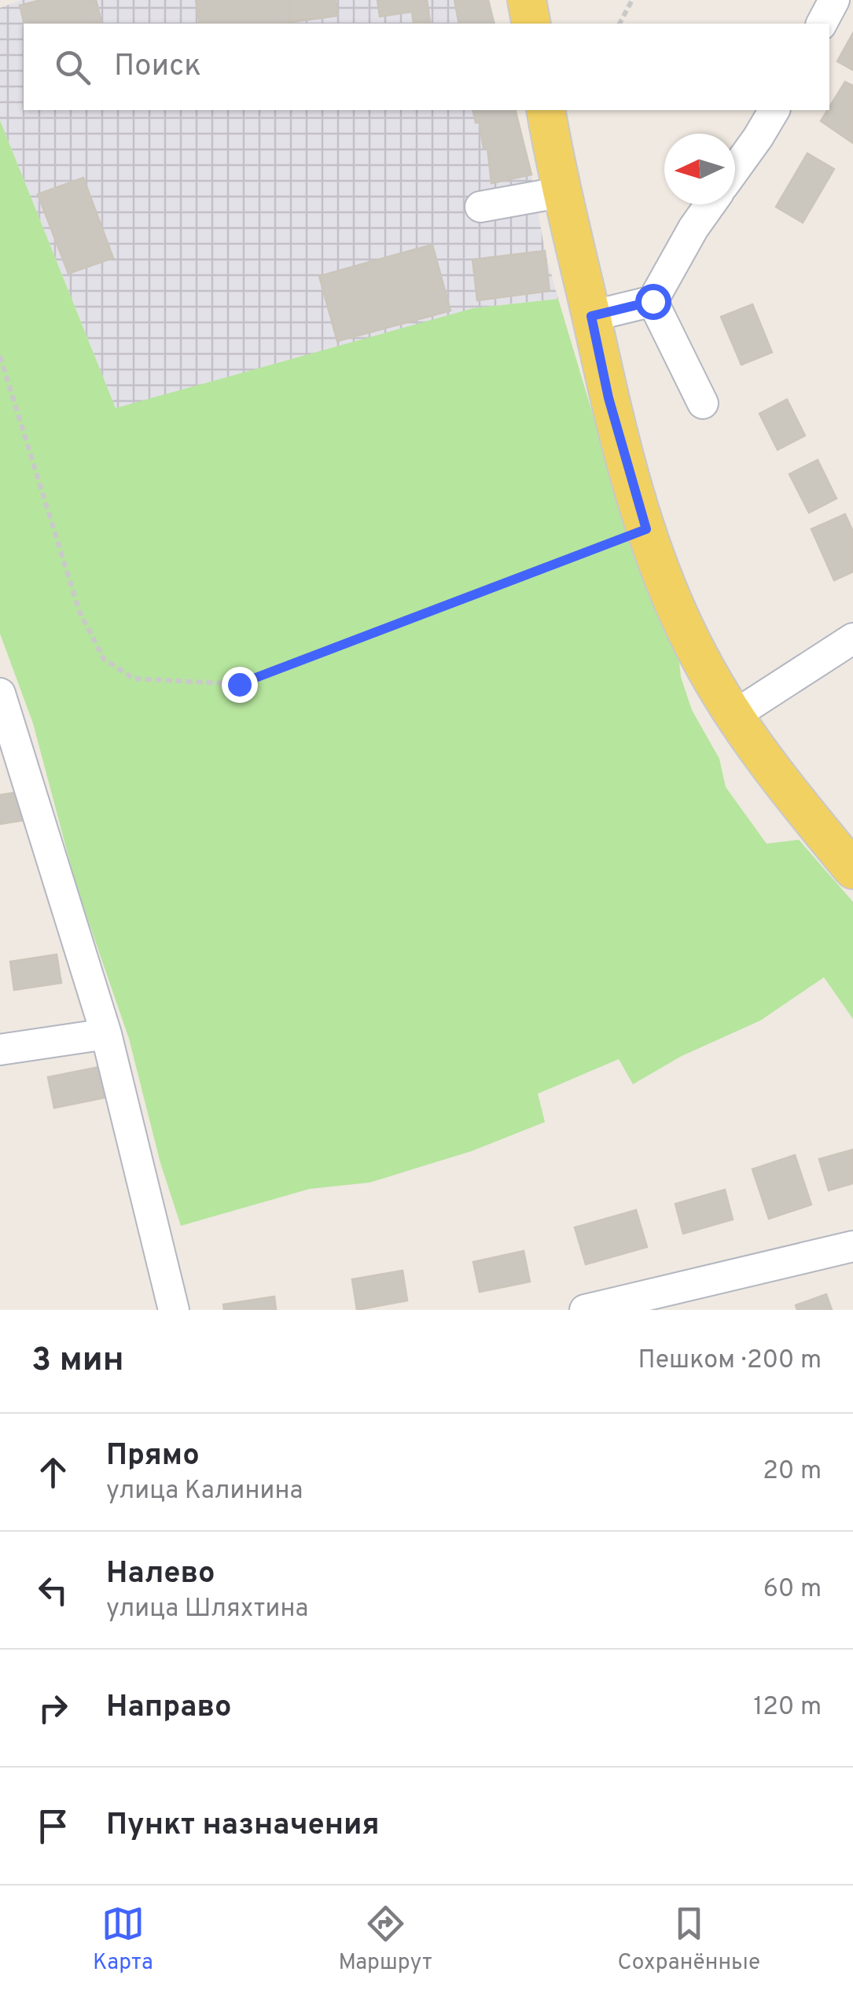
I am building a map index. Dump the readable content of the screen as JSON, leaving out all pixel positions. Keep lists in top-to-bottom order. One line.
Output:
{"north":"left","page":{"search":"Поиск","heading":["3 мин","Пешком · 200 m"],"list":[["Прямо","улица Калинина","20 m"],["Налево","улица Шляхтина","60 m"],["Направо","120 m"],"Пункт назначения"],"nav":["Карта","Маршрут","Сохранённые"]}}
